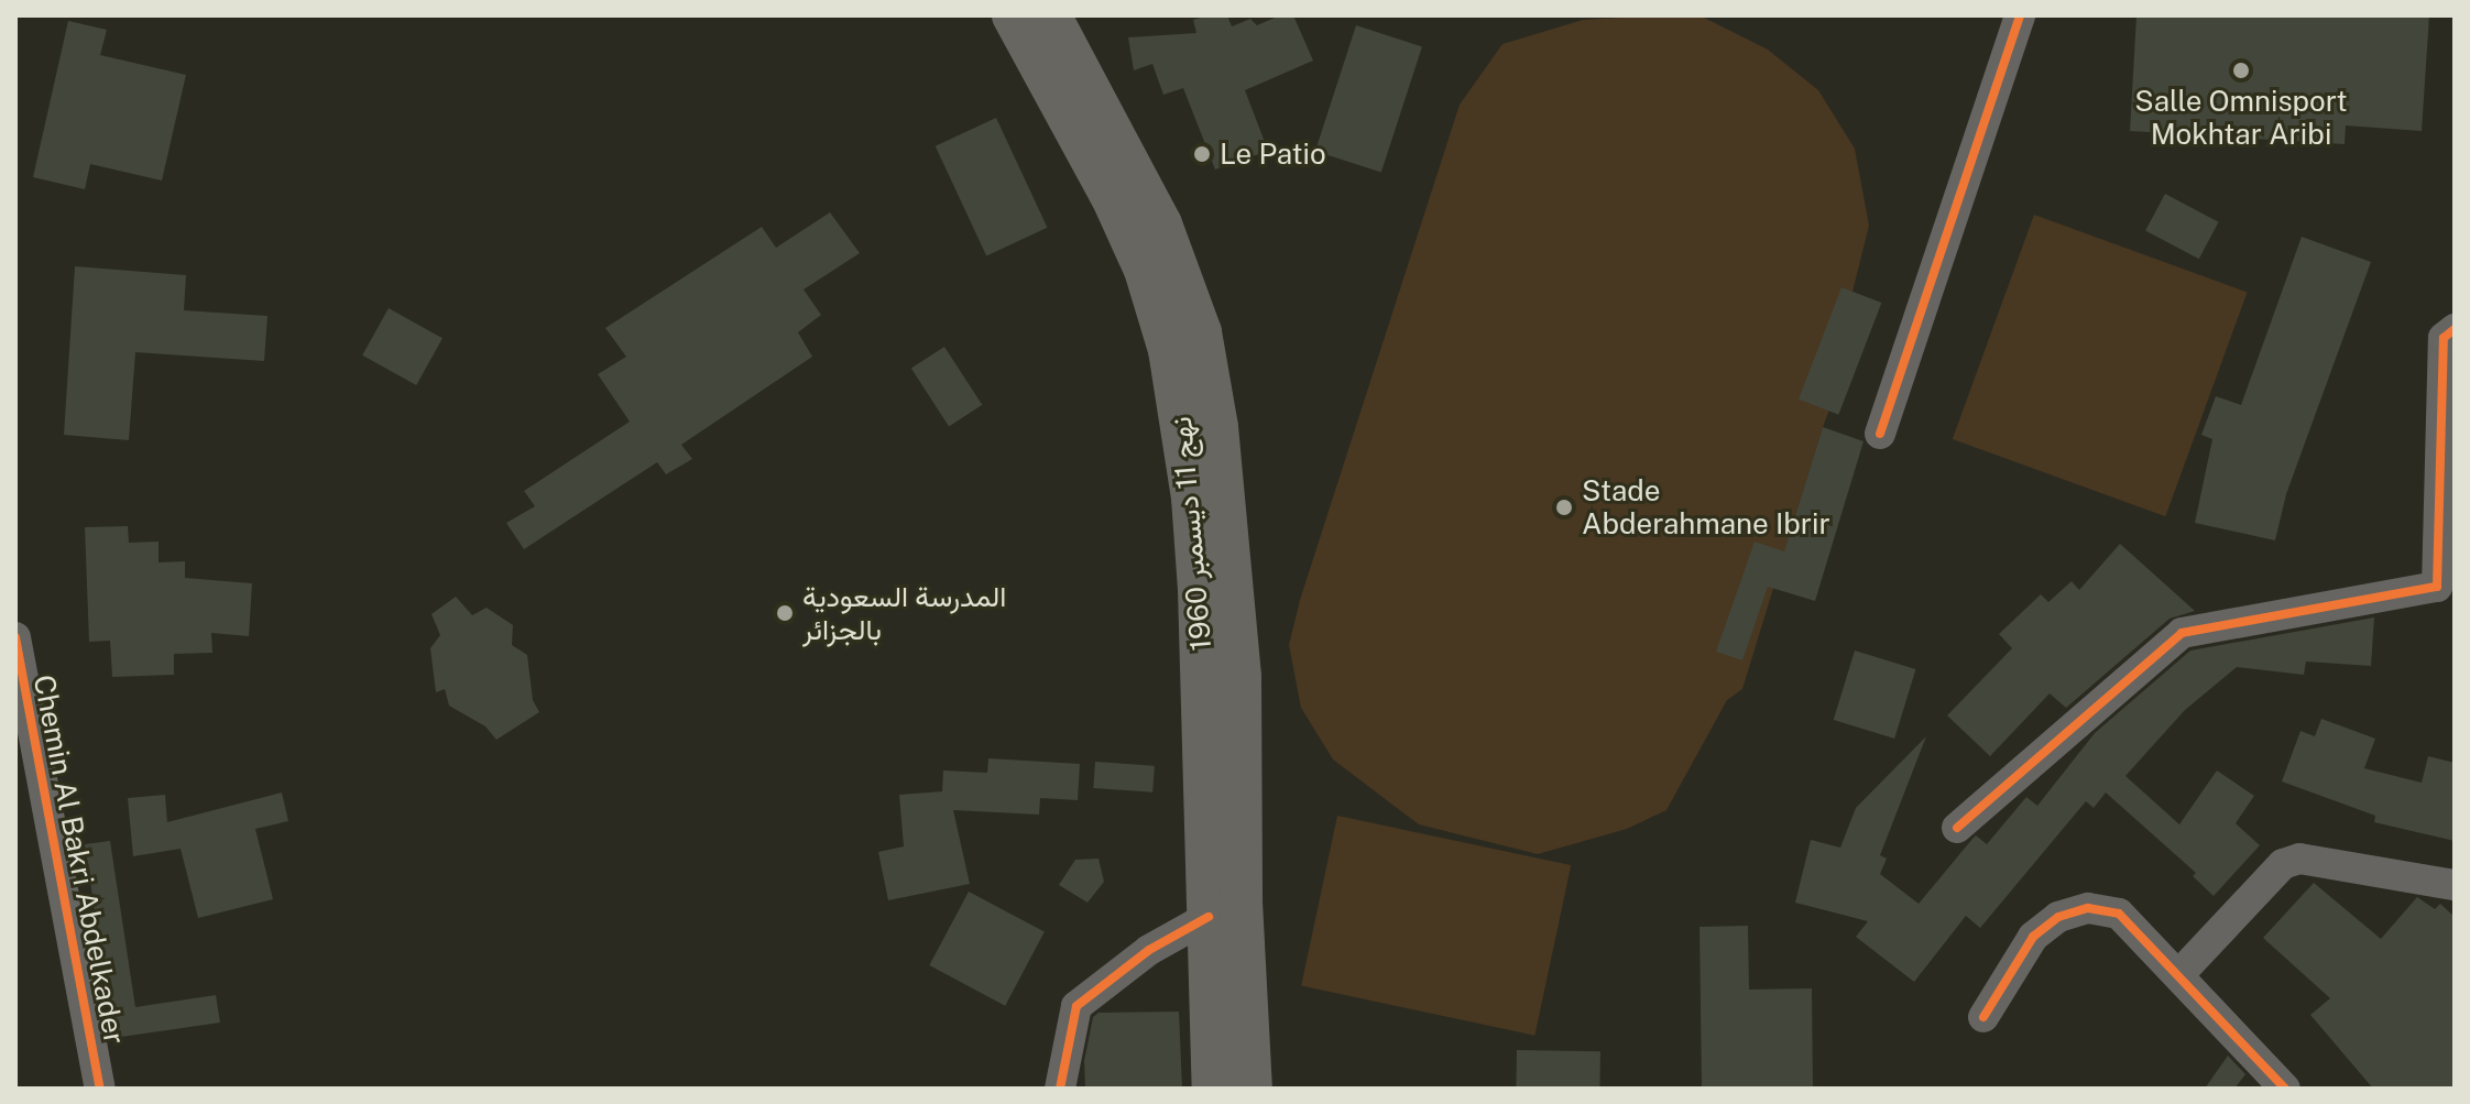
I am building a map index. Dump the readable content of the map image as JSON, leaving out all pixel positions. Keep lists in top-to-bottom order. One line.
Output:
{"streets":{"main road":["نهج 11 ديسمبر 1960"],"street":["Chemin Al Bakri Abdelkader"]},"places":["Salle Omnisport Mokhtar Aribi","Le Patio","Stade Abderahmane Ibrir","المدرسة السعودية بالجزائر"]}
